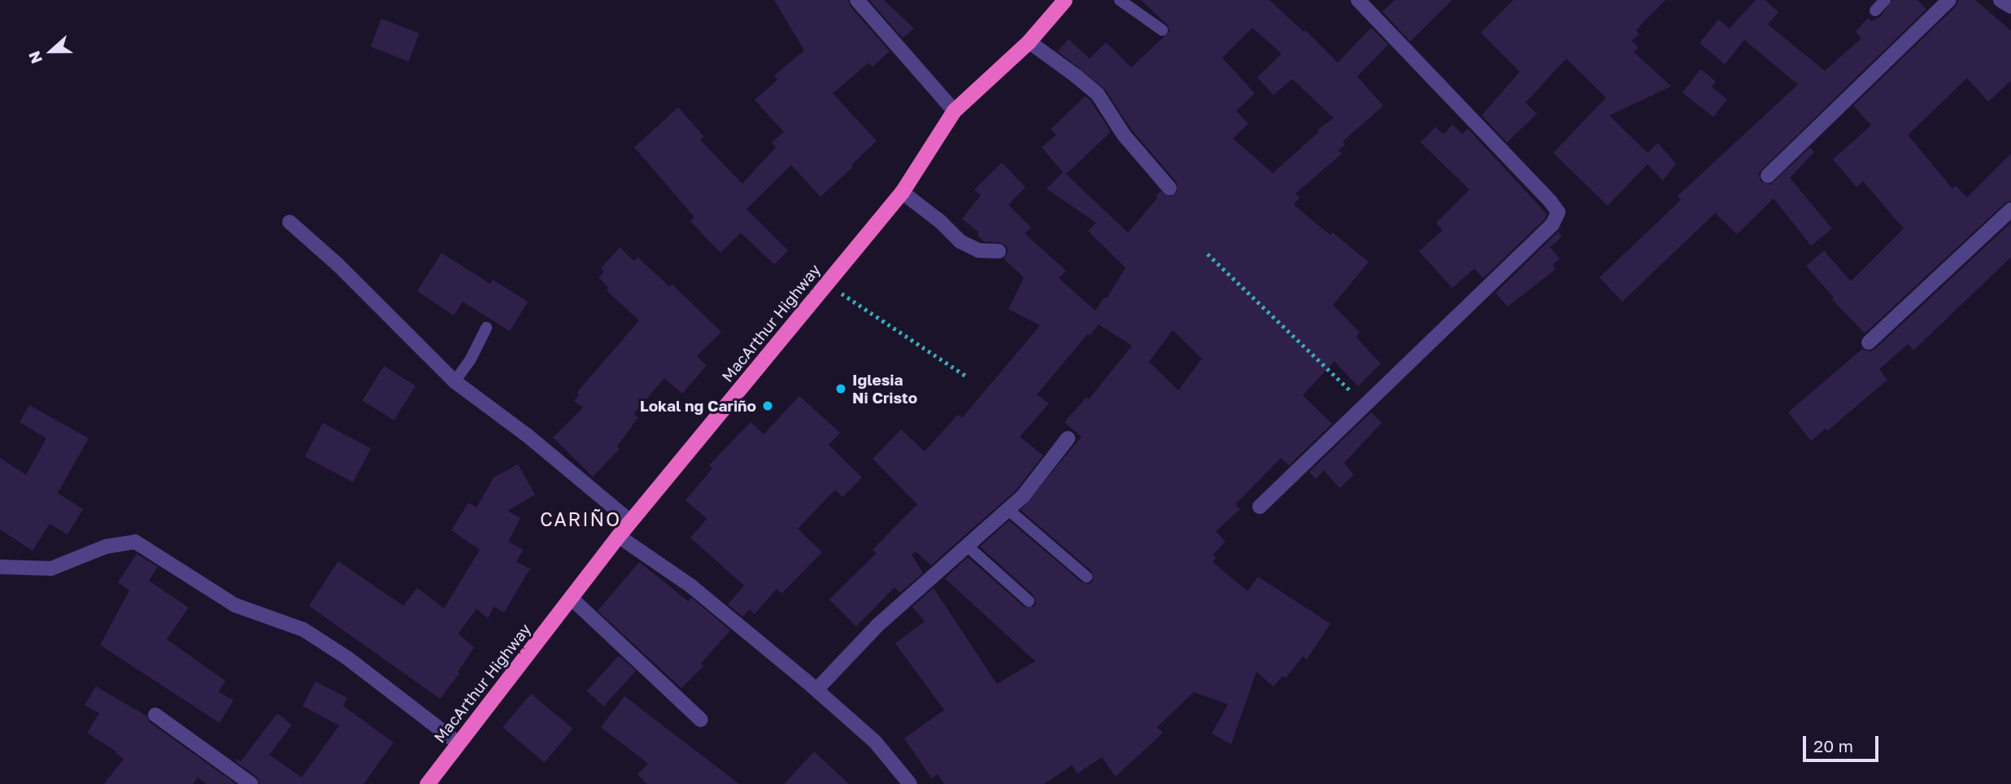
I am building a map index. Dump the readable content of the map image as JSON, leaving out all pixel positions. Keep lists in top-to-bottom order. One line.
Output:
{"streets":{"highway":["MacArthur Highway"]},"districts":["CARIÑO"],"places":["Iglesia Ni Cristo","Lokal ng Cariño"],"scale_bar":"20 m","north":"left"}
